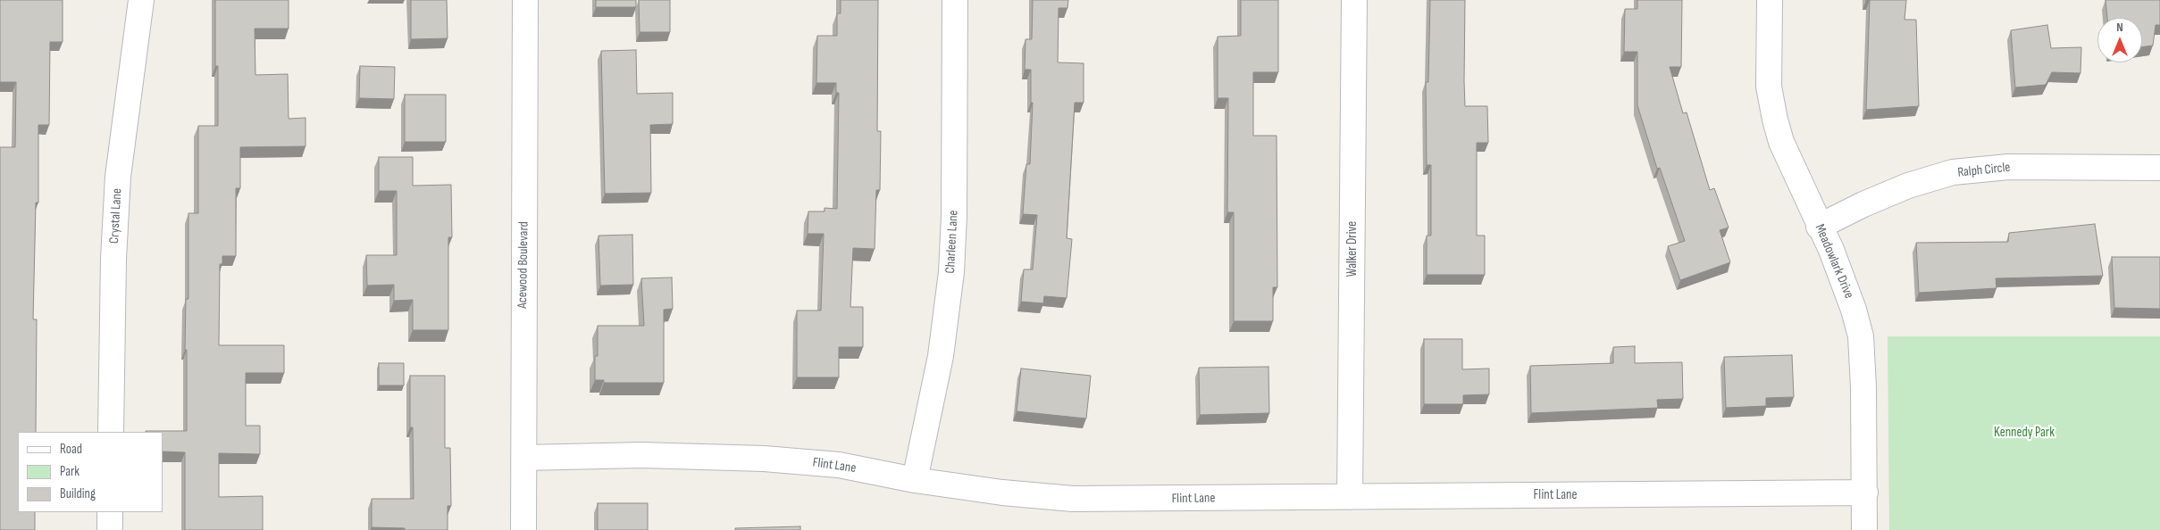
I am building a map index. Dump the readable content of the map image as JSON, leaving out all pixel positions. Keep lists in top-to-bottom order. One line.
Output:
{"streets":{"street":["Ralph Circle","Crystal Lane","Charleen Lane","Walker Drive","Meadowlark Drive","Acewood Boulevard","Flint Lane"]},"crossings":[["Ralph Circle","Meadowlark Drive"],["Charleen Lane","Flint Lane"],["Walker Drive","Flint Lane"],["Meadowlark Drive","Flint Lane"],["Acewood Boulevard","Flint Lane"]],"parks":["Kennedy Park"],"legend":["Road","Park","Building"],"north":"top"}
